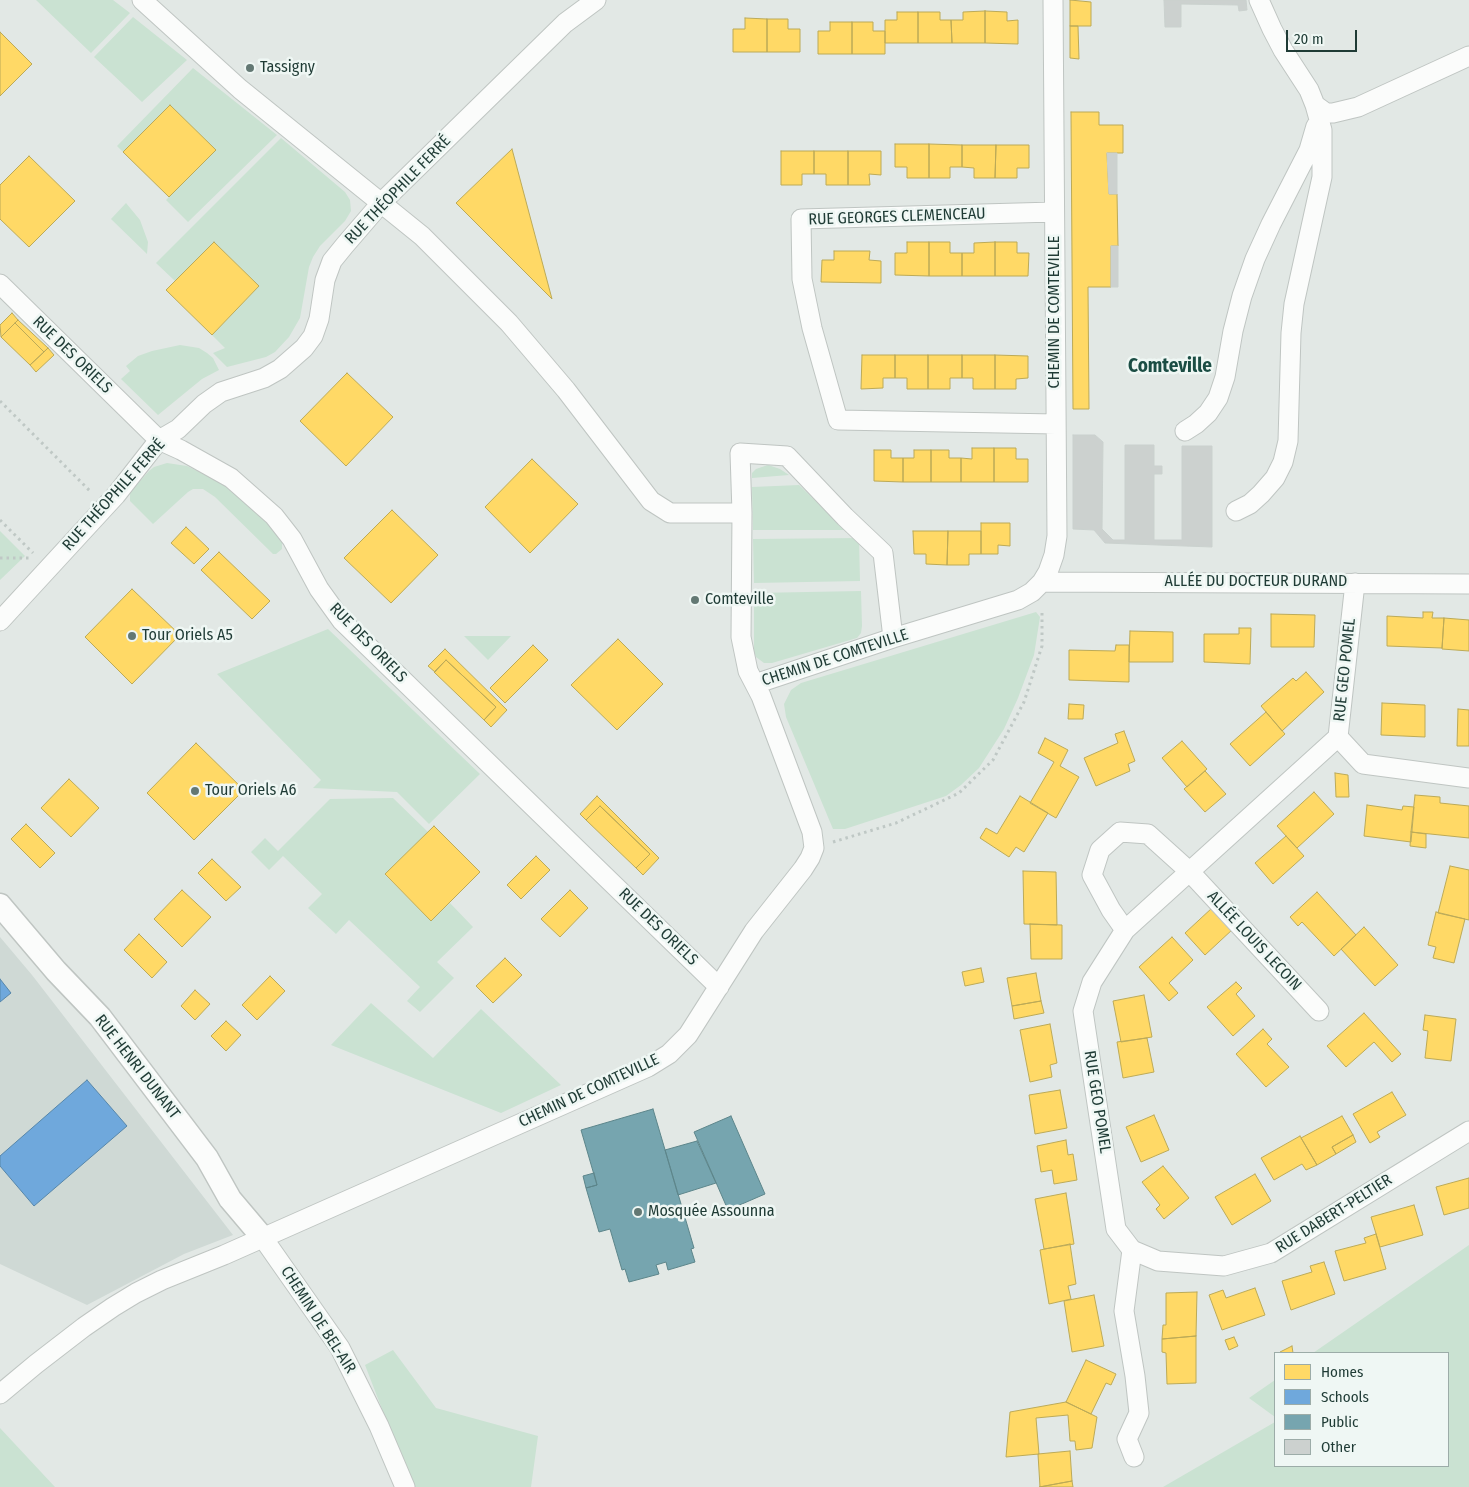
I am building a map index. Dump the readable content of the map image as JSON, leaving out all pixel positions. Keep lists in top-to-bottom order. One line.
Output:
{"streets":{"street":["RUE THÉOPHILE FERRÉ","RUE GEORGES CLEMENCEAU","CHEMIN DE COMTEVILLE","RUE DES ORIELS","ALLÉE DU DOCTEUR DURAND","RUE GEO POMEL","ALLÉE LOUIS LECOIN","RUE HENRI DUNANT","RUE DABERT-PELTIER","CHEMIN DE BEL-AIR"]},"crossings":[["RUE THÉOPHILE FERRÉ","RUE DES ORIELS"],["RUE GEORGES CLEMENCEAU","CHEMIN DE COMTEVILLE"],["CHEMIN DE COMTEVILLE","RUE DES ORIELS"],["CHEMIN DE COMTEVILLE","ALLÉE DU DOCTEUR DURAND"],["CHEMIN DE COMTEVILLE","RUE HENRI DUNANT"],["CHEMIN DE COMTEVILLE","CHEMIN DE BEL-AIR"],["ALLÉE DU DOCTEUR DURAND","RUE GEO POMEL"],["RUE GEO POMEL","ALLÉE LOUIS LECOIN"],["RUE GEO POMEL","RUE DABERT-PELTIER"],["RUE HENRI DUNANT","CHEMIN DE BEL-AIR"]],"districts":["Comteville"],"places":["Tassigny","Comteville","Tour Oriels A5","Tour Oriels A6","Mosquée Assounna"],"legend":["Homes","Schools","Public","Other"],"scale_bar":"20 m"}
